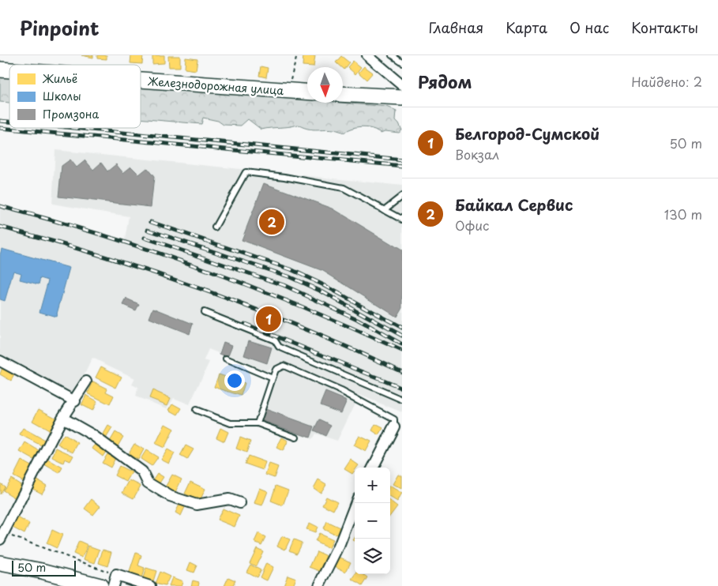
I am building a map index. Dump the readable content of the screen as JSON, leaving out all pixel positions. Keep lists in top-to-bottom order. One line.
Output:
{"streets":{"street":["Железнодорожная улица"]},"legend":["Жильё","Школы","Промзона"],"scale_bar":"50 m","north":"bottom","page":{"header":"Pinpoint","nav":["Главная","Карта","О нас","Контакты"],"heading":["Рядом","Найдено: 2"],"list":[{"mark":"1","name":"Белгород-Сумской","note":"Вокзал","value":"50 m"},{"mark":"2","name":"Байкал Сервис","note":"Офис","value":"130 m"}],"pins":["2","1"],"map_buttons":["+","−"],"scale":"50 m"}}
